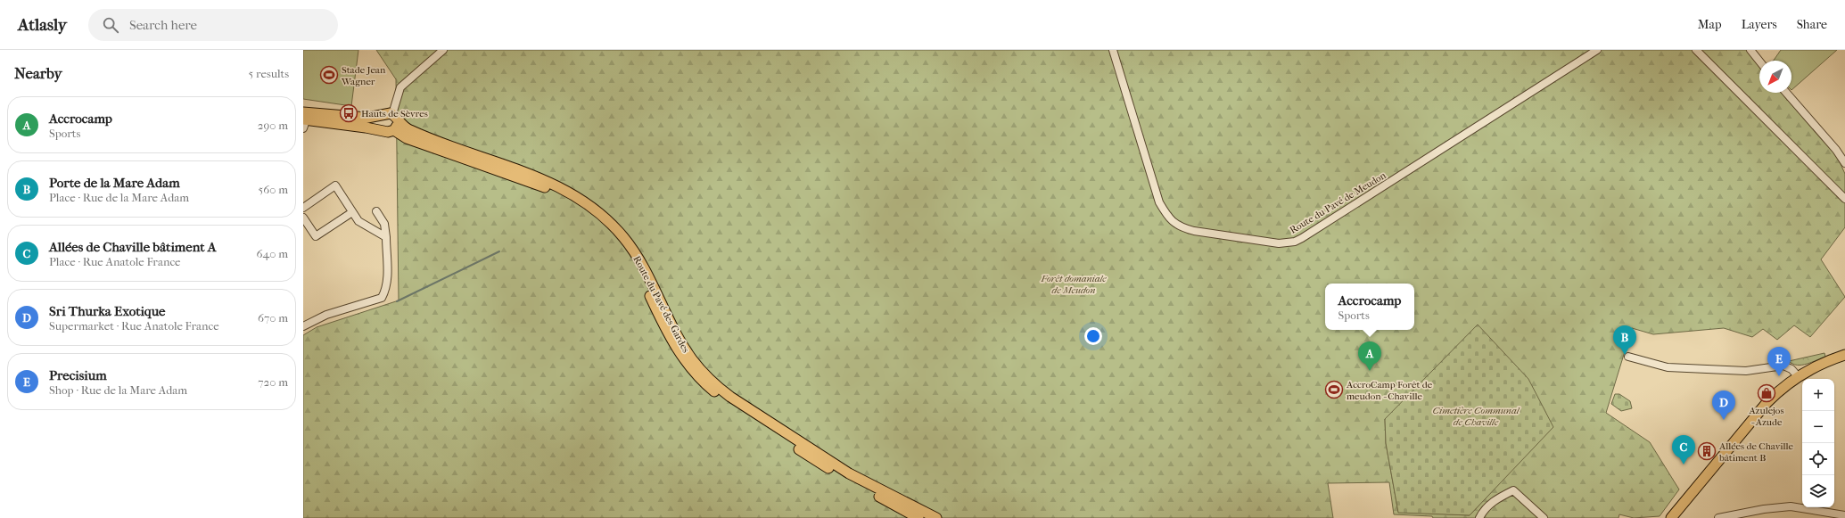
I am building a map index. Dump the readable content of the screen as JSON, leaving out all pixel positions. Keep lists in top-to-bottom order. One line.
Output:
{"streets":{"main road":["Route du Pavé des Gardes"],"street":["Route du Pavé de Meudon"]},"parks":["Forêt domaniale de Meudon","Cimetière Communal de Chaville"],"places":{"sports":["Stade Jean Wagner","AccroCamp Forêt de meudon - Chaville"],"bus stop":["Hauts de Sèvres"],"shop":["Azulejos - Azude"],"building":["Allées de Chaville bâtiment B"]},"north":"bottom left","page":{"header":"Atlasly","search":"Search here","nav":["Map","Layers","Share"],"heading":["Nearby","5 results"],"list":[{"mark":"A","name":"Accrocamp","note":"Sports","value":"290 m"},{"mark":"B","name":"Porte de la Mare Adam","note":"Place · Rue de la Mare Adam","value":"560 m"},{"mark":"C","name":"Allées de Chaville bâtiment A","note":"Place · Rue Anatole France","value":"640 m"},{"mark":"D","name":"Sri Thurka Exotique","note":"Supermarket · Rue Anatole France","value":"670 m"},{"mark":"E","name":"Precisium","note":"Shop · Rue de la Mare Adam","value":"720 m"}],"popup":["Accrocamp","Sports"],"pins":["B","A","E","D","C"],"map_buttons":["+","−"]}}
